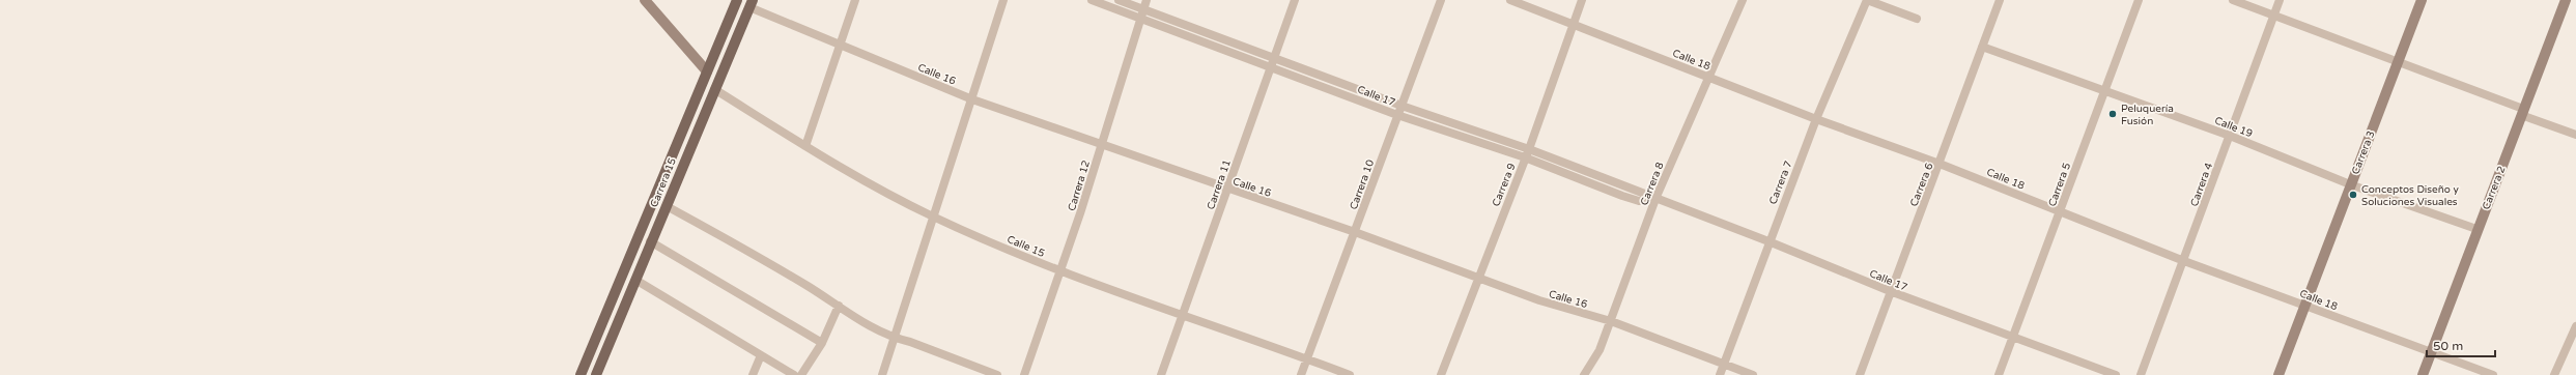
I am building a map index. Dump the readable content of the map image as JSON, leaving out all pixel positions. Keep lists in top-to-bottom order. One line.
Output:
{"streets":{"main road":["Carrera 3","Carrera 15","Carrera 2"],"street":["Calle 18","Calle 16","Calle 17","Calle 19","Carrera 7","Carrera 8","Carrera 11","Carrera 10","Carrera 9","Carrera 6","Carrera 5","Carrera 4","Carrera 12","Calle 15"]},"crossings":[["Calle 18","Carrera 3"],["Calle 18","Carrera 7"],["Calle 18","Carrera 8"],["Calle 18","Carrera 9"],["Calle 18","Carrera 6"],["Calle 18","Carrera 5"],["Calle 18","Carrera 4"],["Calle 18","Carrera 2"],["Calle 16","Carrera 15"],["Calle 16","Carrera 7"],["Calle 16","Carrera 8"],["Calle 16","Carrera 11"],["Calle 16","Carrera 10"],["Calle 16","Carrera 9"],["Calle 16","Carrera 12"],["Calle 17","Carrera 7"],["Calle 17","Carrera 8"],["Calle 17","Carrera 11"],["Calle 17","Carrera 10"],["Calle 17","Carrera 9"],["Calle 17","Carrera 6"],["Calle 17","Carrera 5"],["Calle 17","Carrera 12"],["Calle 19","Carrera 3"],["Calle 19","Carrera 6"],["Calle 19","Carrera 5"],["Calle 19","Carrera 4"],["Calle 19","Carrera 2"],["Carrera 15","Calle 15"],["Carrera 11","Calle 15"],["Carrera 10","Calle 15"],["Carrera 12","Calle 15"]],"places":["Peluquería Fusión","Conceptos Diseño y Soluciones Visuales"],"scale_bar":"50 m"}
